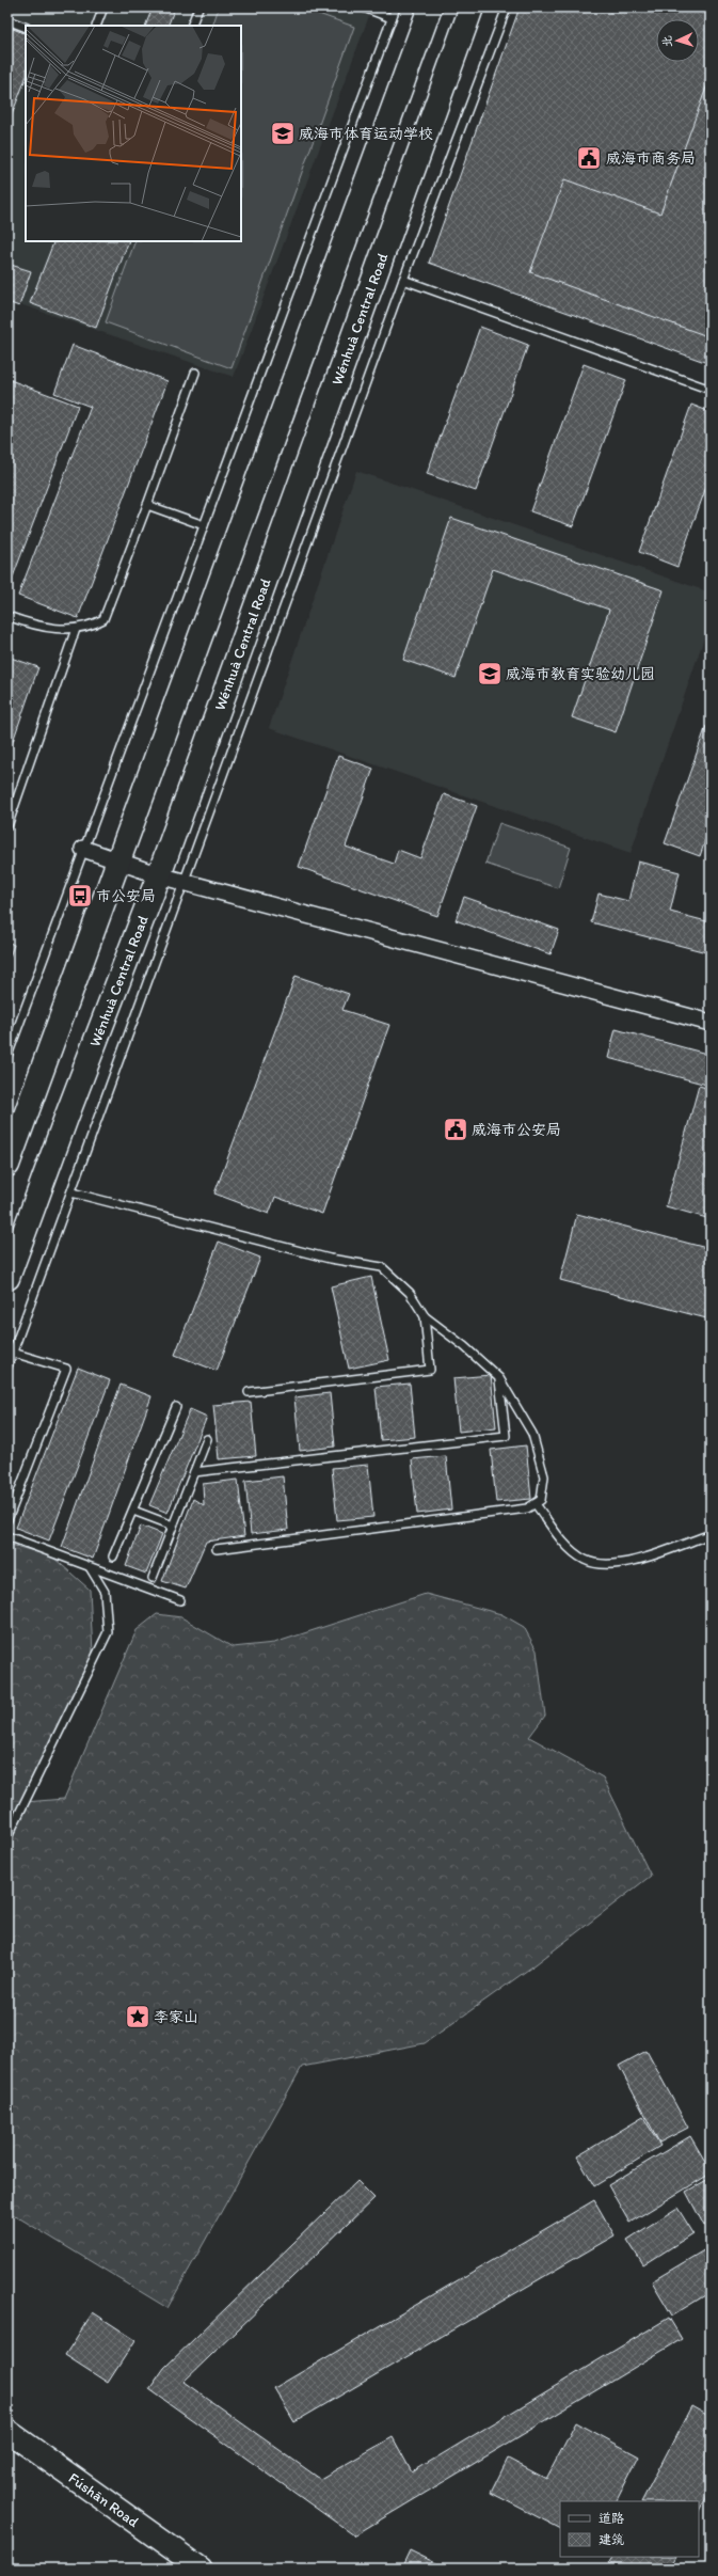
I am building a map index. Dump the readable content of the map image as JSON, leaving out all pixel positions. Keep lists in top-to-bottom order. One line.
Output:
{"streets":{"main road":["Wénhuà Central Road","Fúshān Road"]},"places":{"school or university":["威海市体育运动学校","威海市教育实验幼儿园"],"public building":["威海市商务局","威海市公安局"],"bus stop":["市公安局"],"place":["李家山"]},"legend":["道路","建筑"],"north":"left"}
